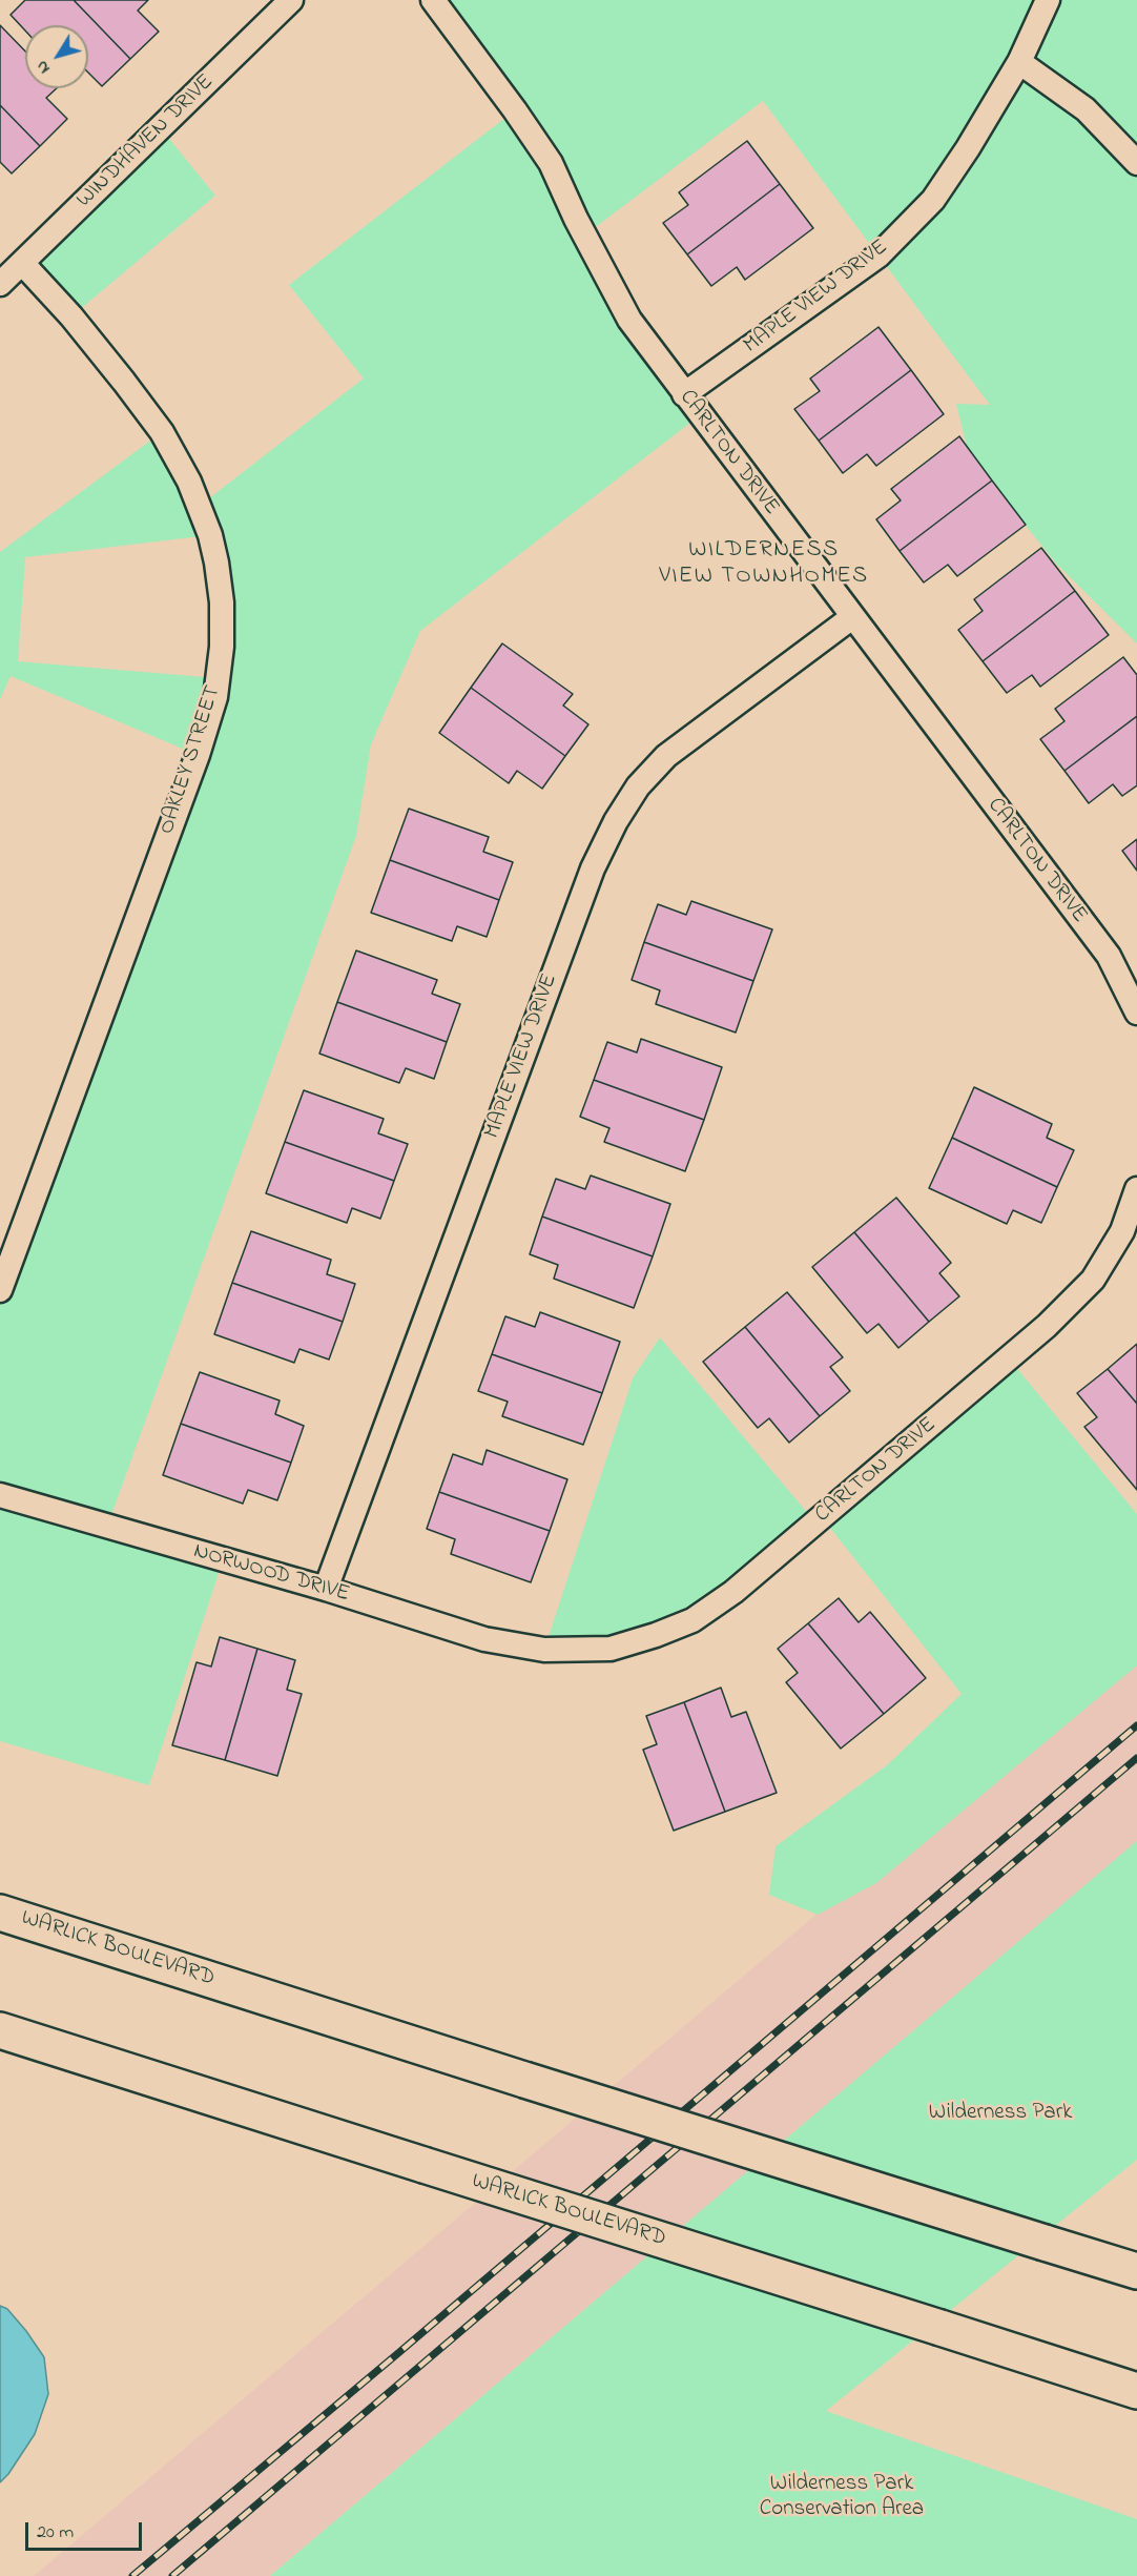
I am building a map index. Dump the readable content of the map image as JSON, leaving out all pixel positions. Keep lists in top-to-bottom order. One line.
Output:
{"streets":{"main road":["WARLICK BOULEVARD"],"lane":["WINDHAVEN DRIVE","MAPLE VIEW DRIVE","CARLTON DRIVE","OAKLEY STREET","NORWOOD DRIVE"]},"crossings":[["WINDHAVEN DRIVE","OAKLEY STREET"],["MAPLE VIEW DRIVE","CARLTON DRIVE"],["MAPLE VIEW DRIVE","NORWOOD DRIVE"],["CARLTON DRIVE","NORWOOD DRIVE"]],"districts":["WILDERNESS VIEW TOWNHOMES"],"parks":["Wilderness Park","Wilderness Park Conservation Area"],"scale_bar":"20 m","north":"bottom left"}
